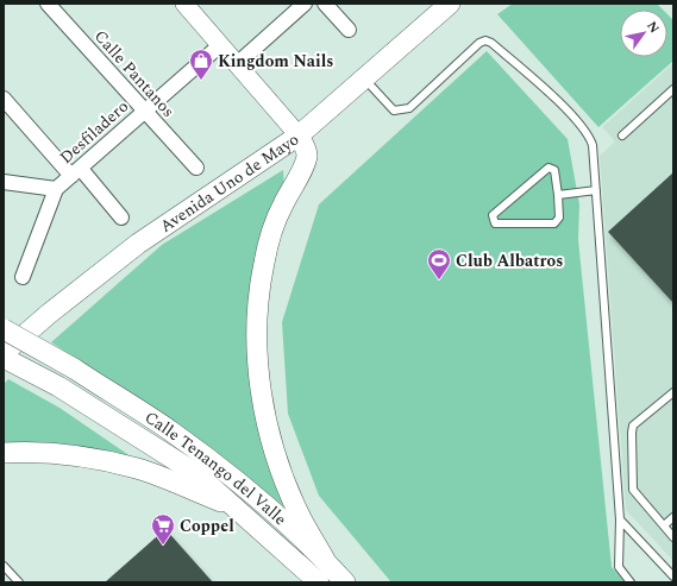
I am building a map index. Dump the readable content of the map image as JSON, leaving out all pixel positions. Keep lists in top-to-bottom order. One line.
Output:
{"streets":{"main road":["Avenida Uno de Mayo","Calle Tenango del Valle"],"street":["Calle Pantanos","Desfiladero"]},"crossings":[["Calle Pantanos","Desfiladero"]],"places":{"shop":["Kingdom Nails"],"sports":["Club Albatros"],"supermarket":["Coppel"]},"north":"top right"}
